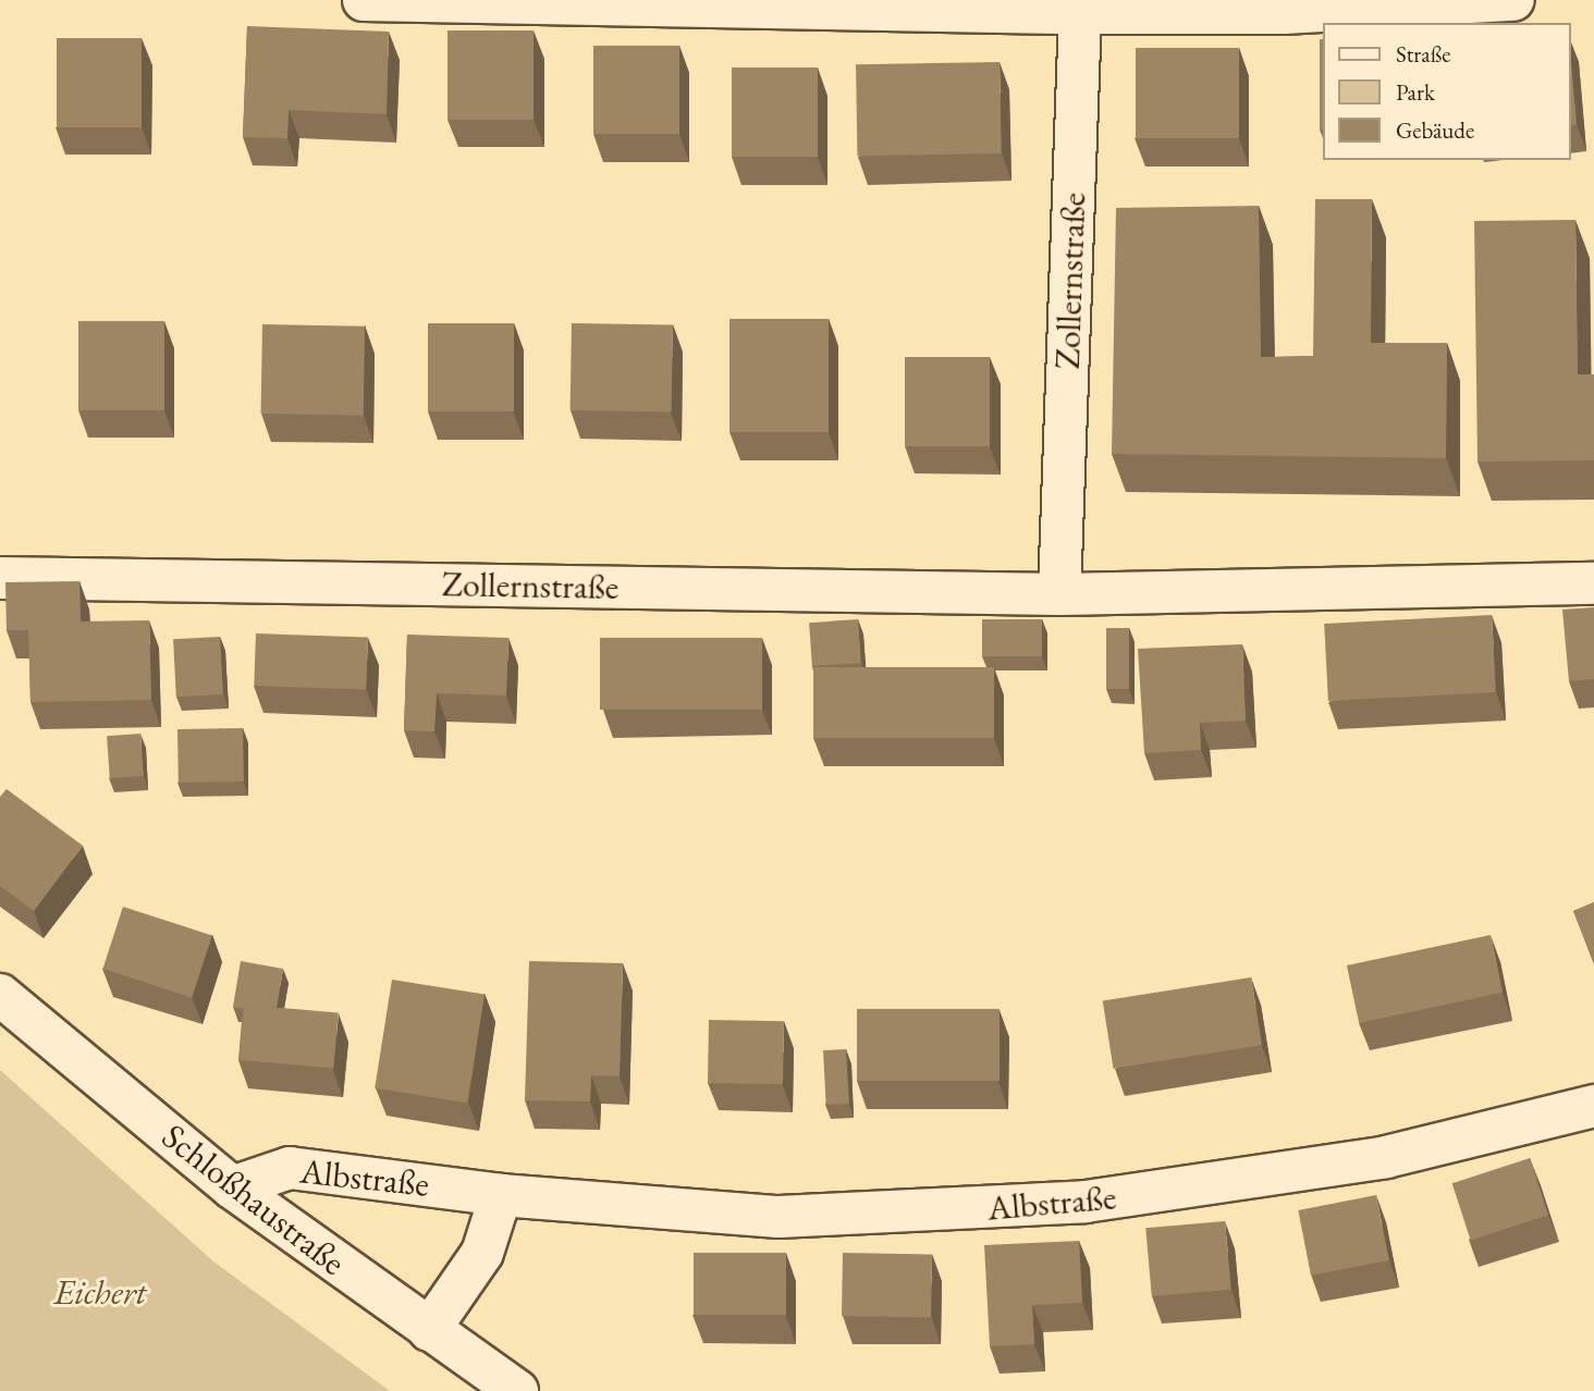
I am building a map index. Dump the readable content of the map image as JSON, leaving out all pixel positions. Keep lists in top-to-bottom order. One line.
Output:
{"streets":{"street":["Zollernstraße","Albstraße","Schloßhaustraße"]},"crossings":[["Albstraße","Schloßhaustraße"]],"parks":["Eichert"],"legend":["Straße","Park","Gebäude"]}
